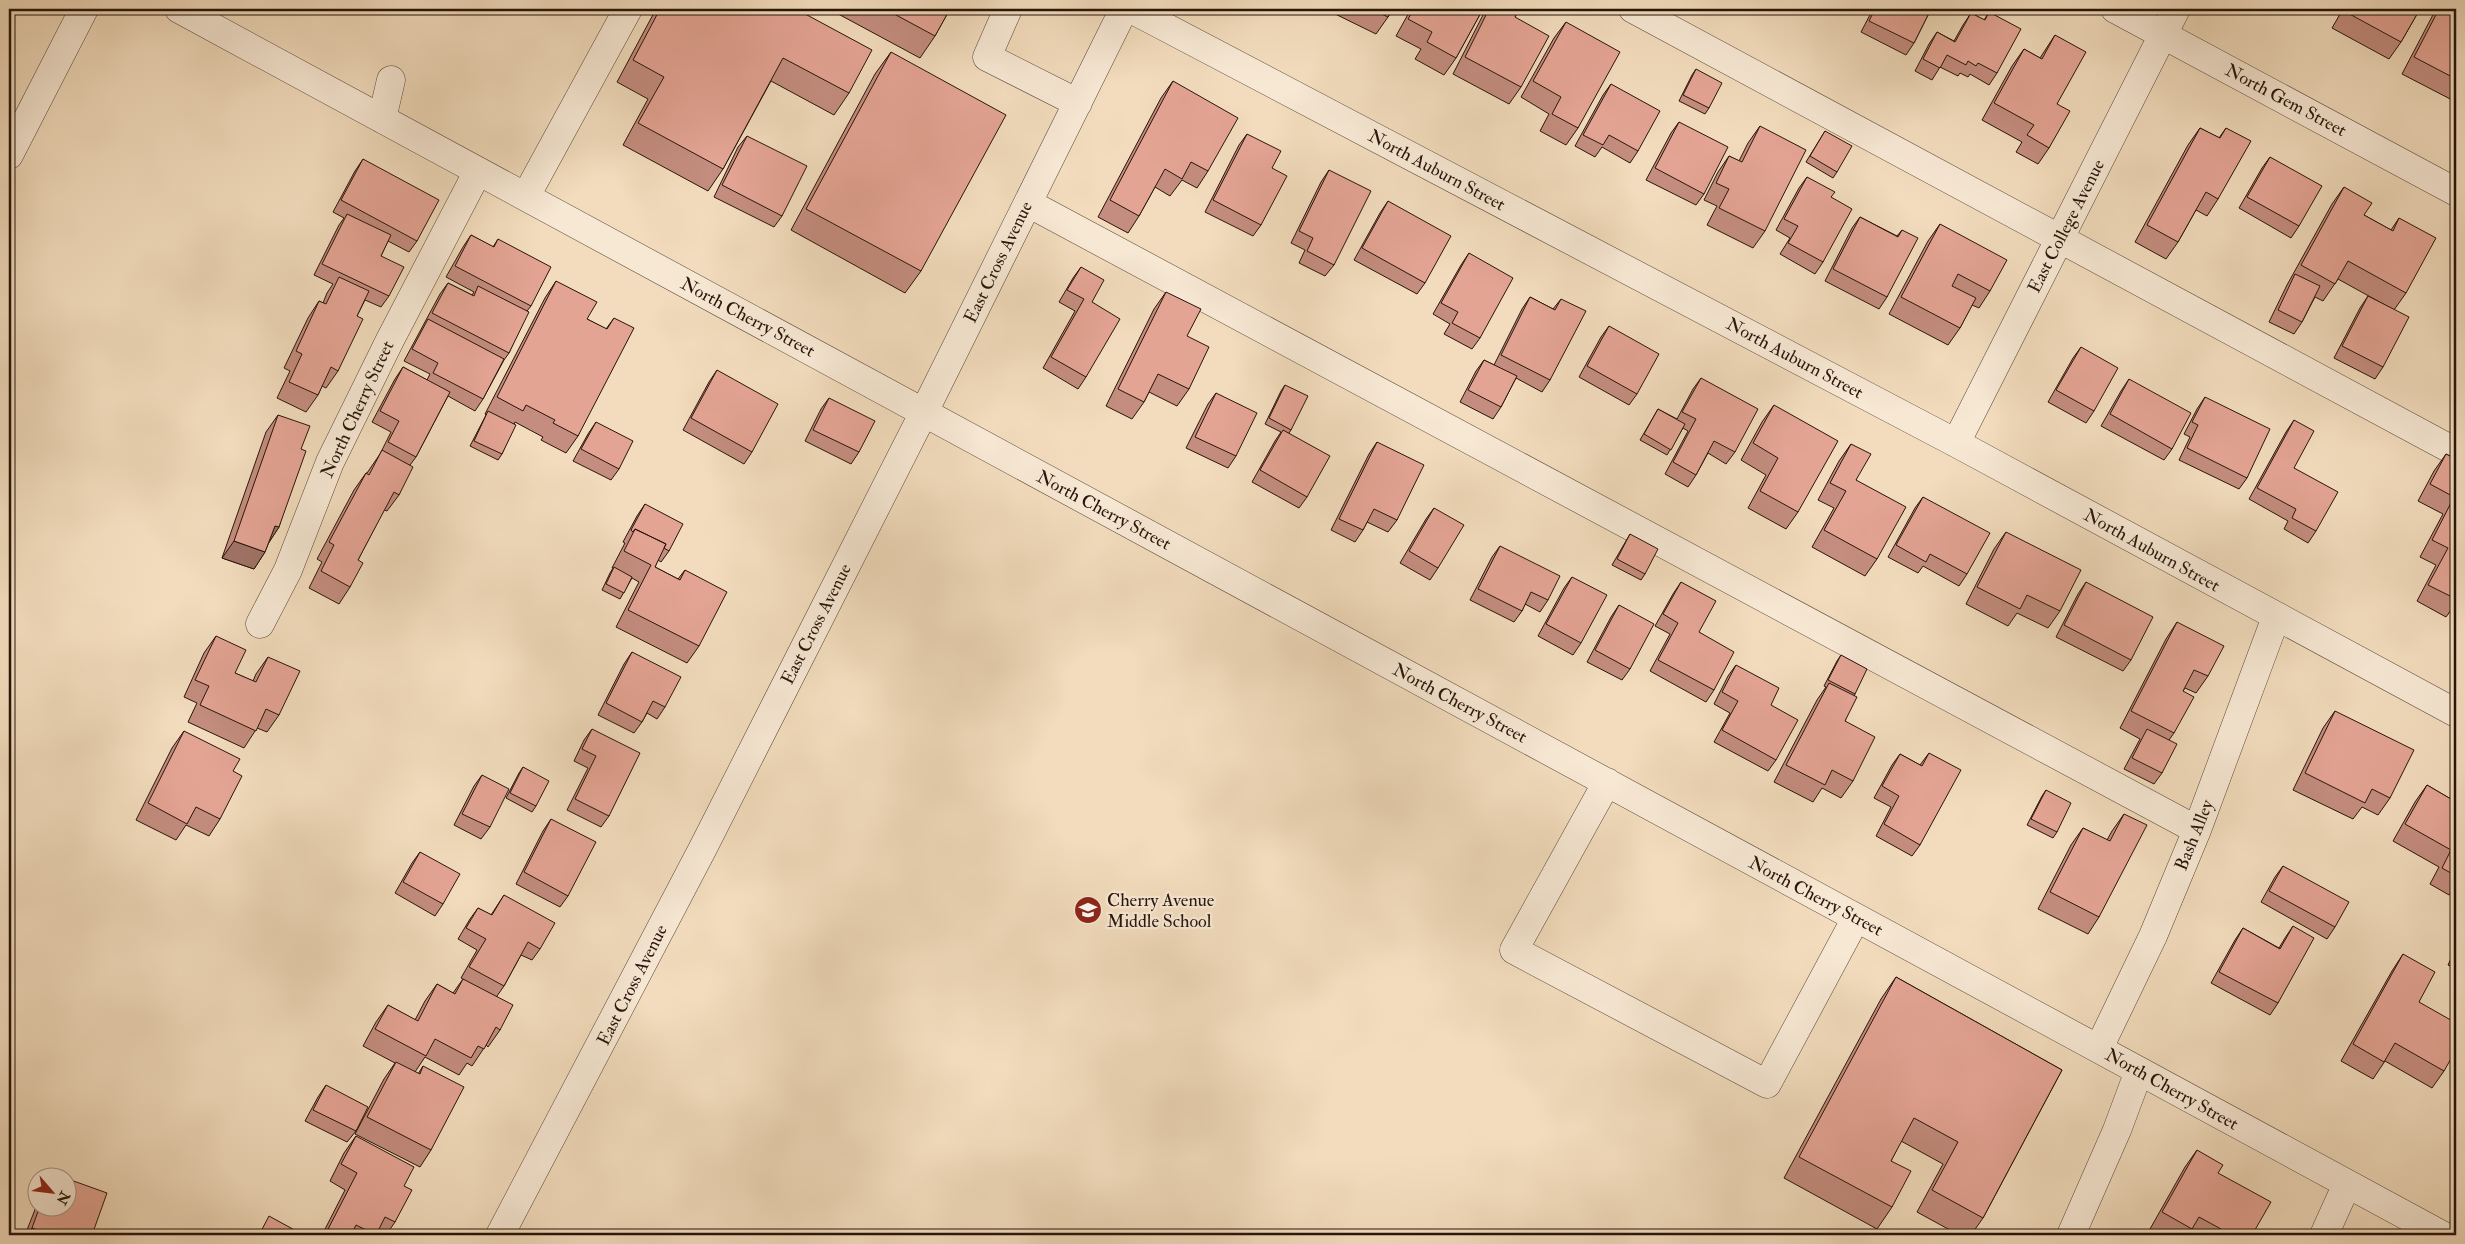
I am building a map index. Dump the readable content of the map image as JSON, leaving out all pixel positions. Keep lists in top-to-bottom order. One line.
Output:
{"streets":{"street":["North Gem Street","North Auburn Street","East College Avenue","East Cross Avenue","North Cherry Street","Bash Alley"]},"crossings":[["North Gem Street","East College Avenue"],["North Auburn Street","East College Avenue"],["North Auburn Street","Bash Alley"],["East Cross Avenue","North Cherry Street"],["North Cherry Street","Bash Alley"]],"places":{"school or university":["Cherry Avenue Middle School"]},"north":"bottom right"}
